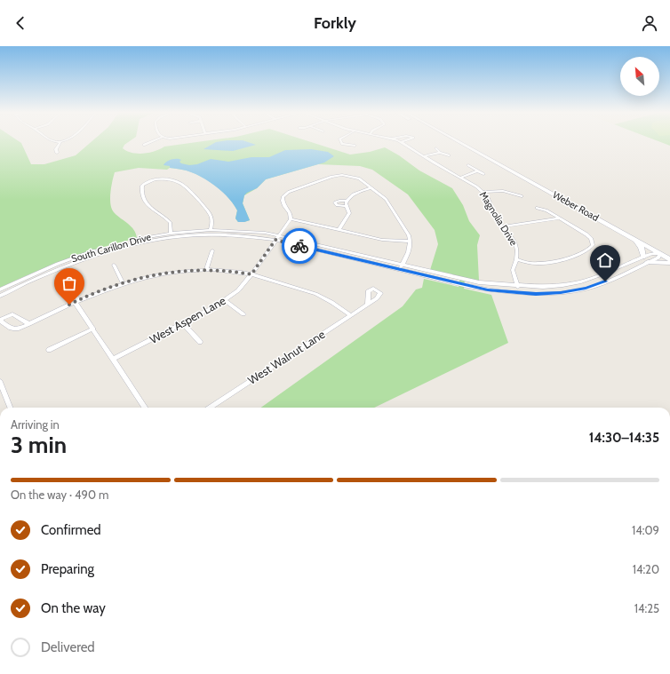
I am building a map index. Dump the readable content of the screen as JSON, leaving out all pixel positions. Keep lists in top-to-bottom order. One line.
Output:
{"streets":{"main road":["Weber Road"],"street":["Magnolia Drive","South Carillon Drive","West Aspen Lane","West Walnut Lane"]},"crossings":[["Weber Road","South Carillon Drive"],["Magnolia Drive","South Carillon Drive"],["South Carillon Drive","West Aspen Lane"]],"north":"top left","page":{"header":"Forkly","heading":["3 min","Arriving in","14:30–14:35"],"bar":"On the way · 490 m","list":[["Confirmed","14:09"],["Preparing","14:20"],["On the way","14:25"],"Delivered"]}}
